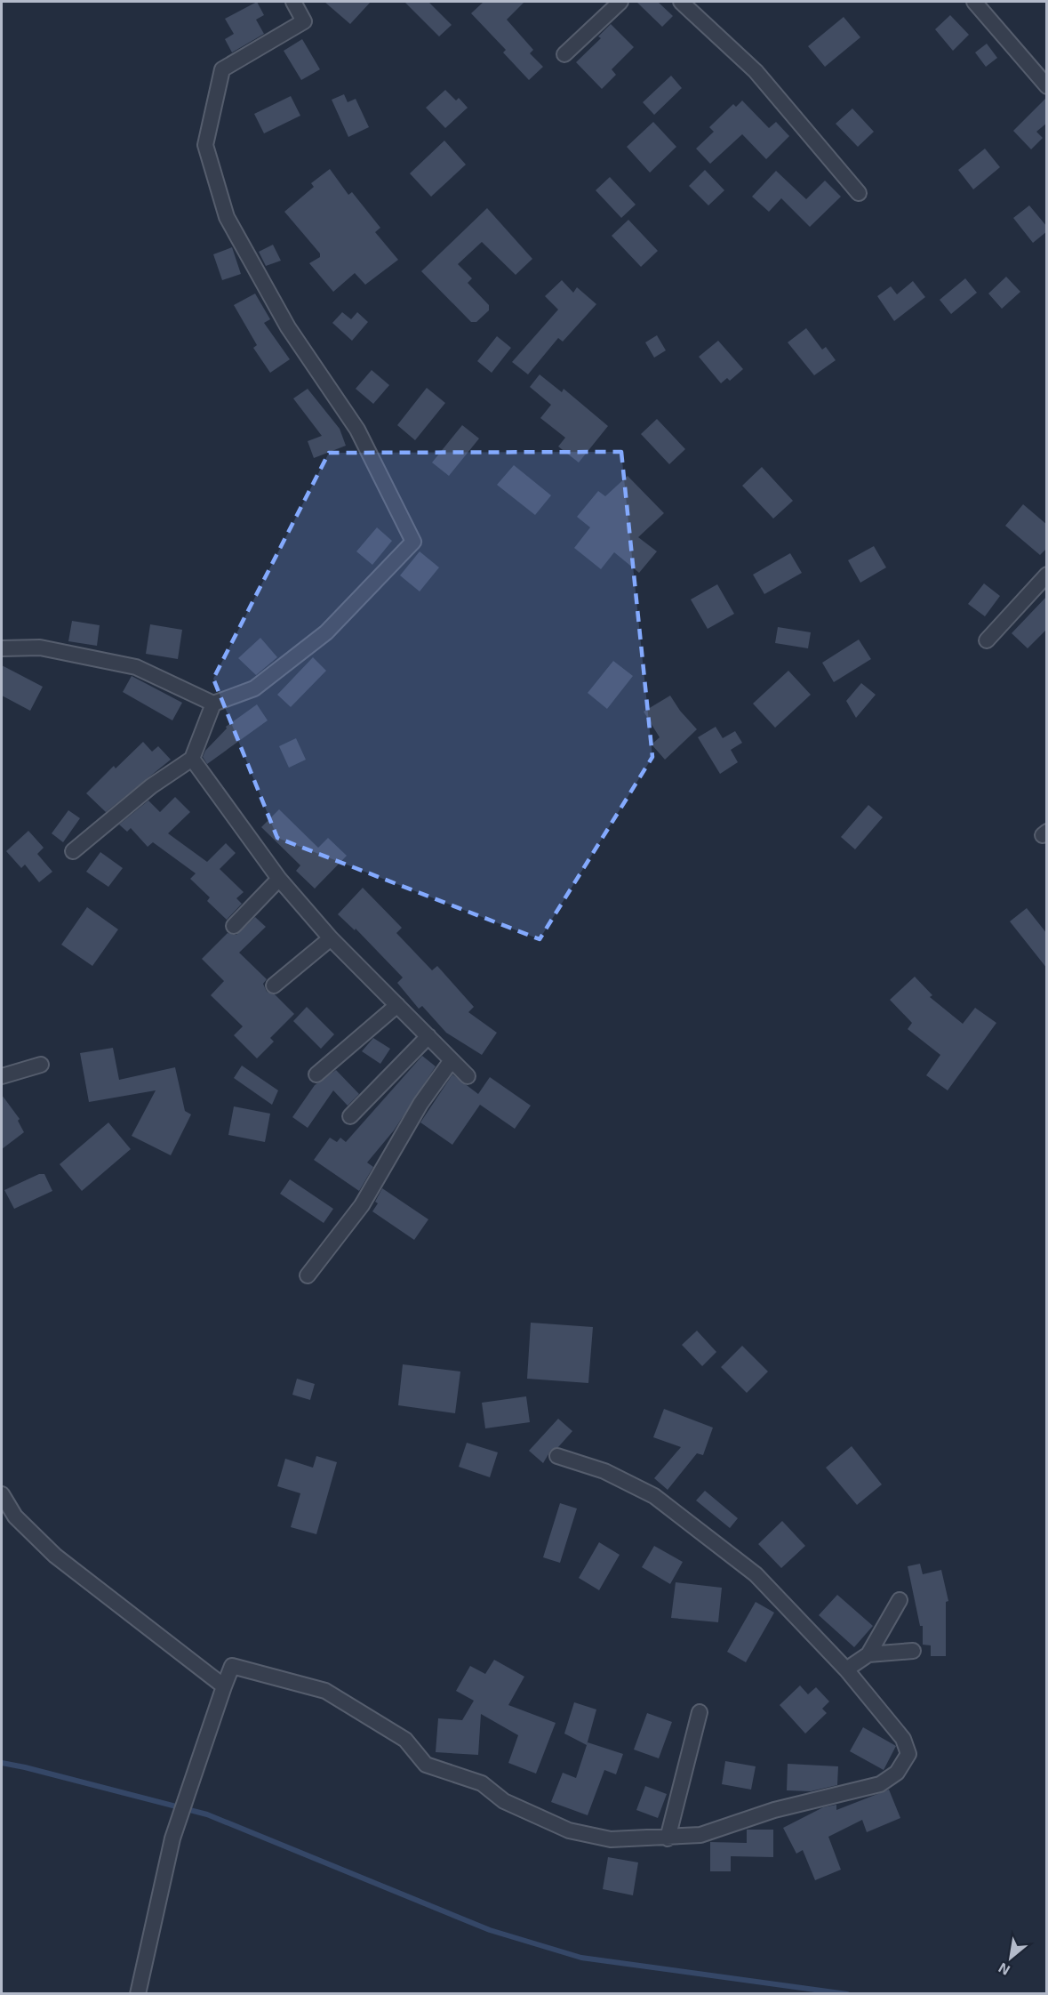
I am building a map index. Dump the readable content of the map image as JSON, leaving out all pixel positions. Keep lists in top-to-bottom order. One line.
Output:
{"north":"bottom left"}
